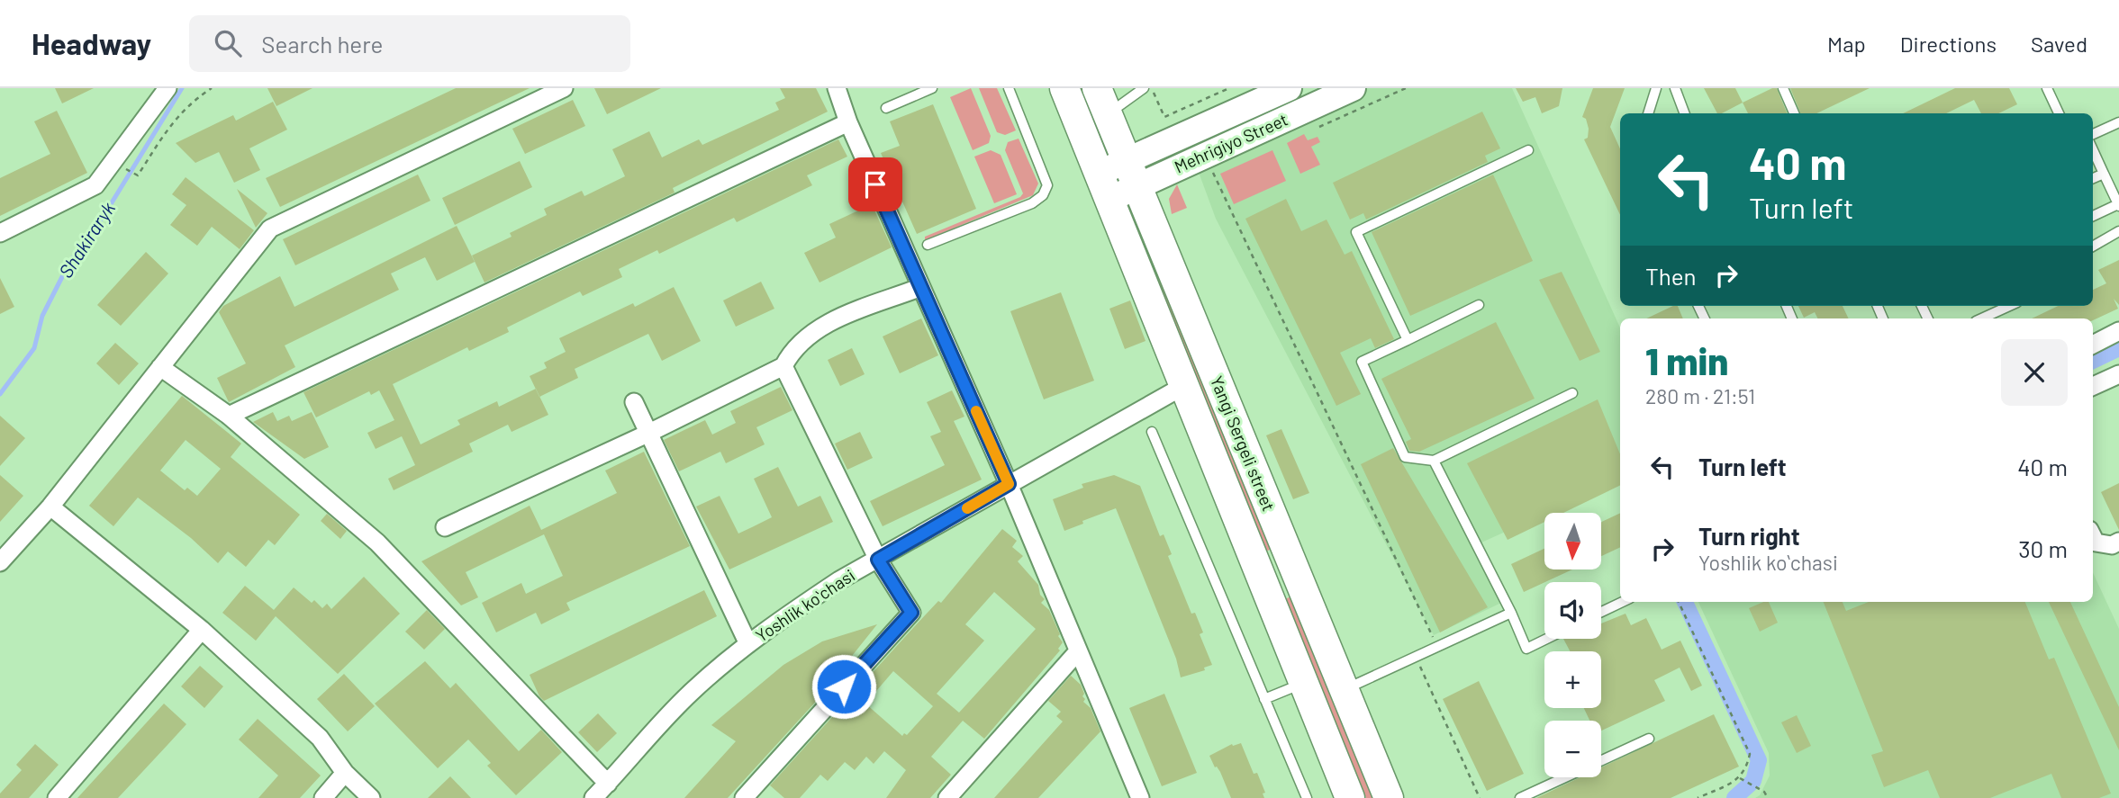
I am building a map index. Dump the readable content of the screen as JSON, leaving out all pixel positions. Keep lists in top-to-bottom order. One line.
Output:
{"streets":{"main road":["Mehrigiyo Street","Yangi Sergeli street"],"street":["Yoshlik koʻchasi"]},"crossings":[["Mehrigiyo Street","Yangi Sergeli street"],["Yangi Sergeli street","Yoshlik koʻchasi"]],"water":["Shakiraryk"],"north":"bottom","page":{"header":"Headway","search":"Search here","nav":["Map","Directions","Saved"],"turn":["40 m","Turn left"],"then":"Then","heading":["1 min","280 m · 21:51"],"list":[{"name":"Turn left","value":"40 m"},{"name":"Turn right","note":"Yoshlik koʻchasi","value":"30 m"}],"map_buttons":["+","−"]}}
